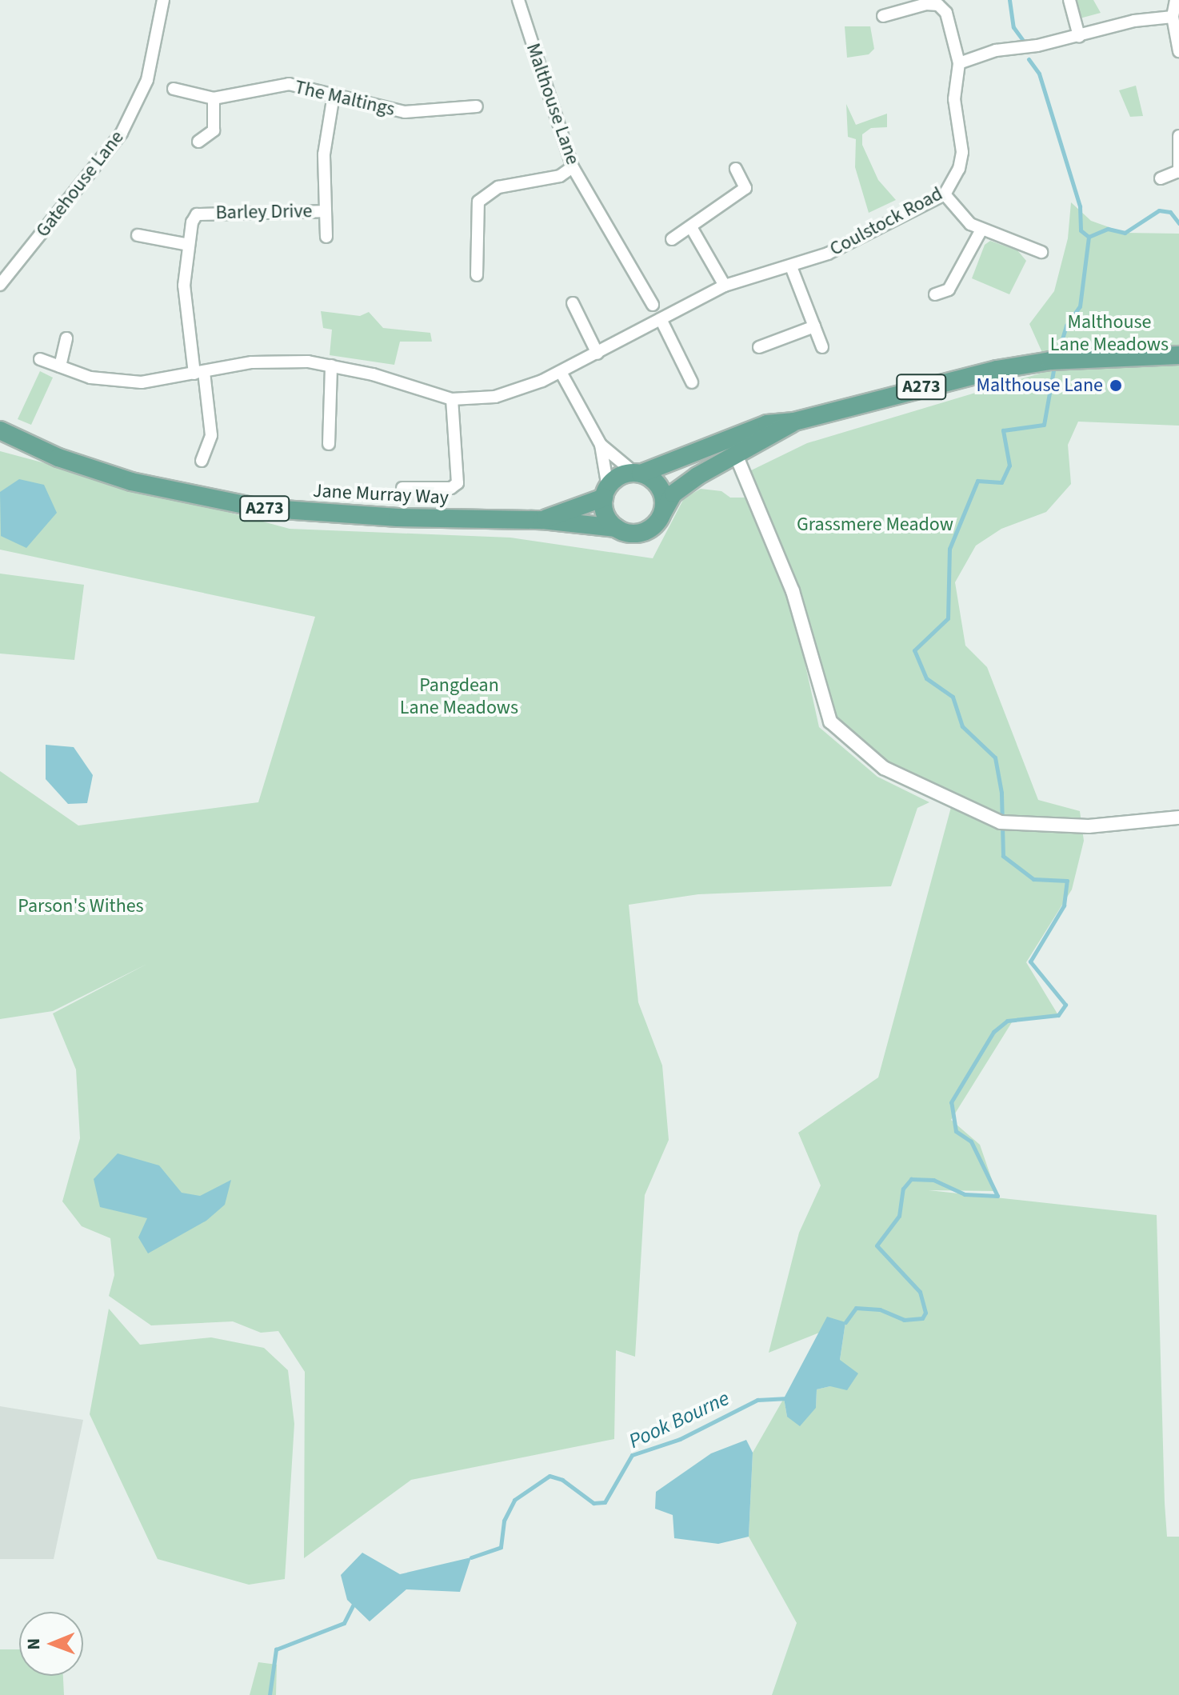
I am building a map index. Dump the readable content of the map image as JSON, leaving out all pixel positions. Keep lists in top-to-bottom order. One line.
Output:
{"streets":{"main road":["A273","Jane Murray Way"],"street":["The Maltings","Malthouse Lane","Gatehouse Lane","Barley Drive","Coulstock Road"]},"crossings":[["The Maltings","Barley Drive"],["Barley Drive","Coulstock Road"],["A273","Jane Murray Way"]],"water":["Pook Bourne"],"parks":["Malthouse Lane Meadows","Grassmere Meadow","Pangdean Lane Meadows","Parson's Withes"],"places":["Malthouse Lane"],"north":"left"}
